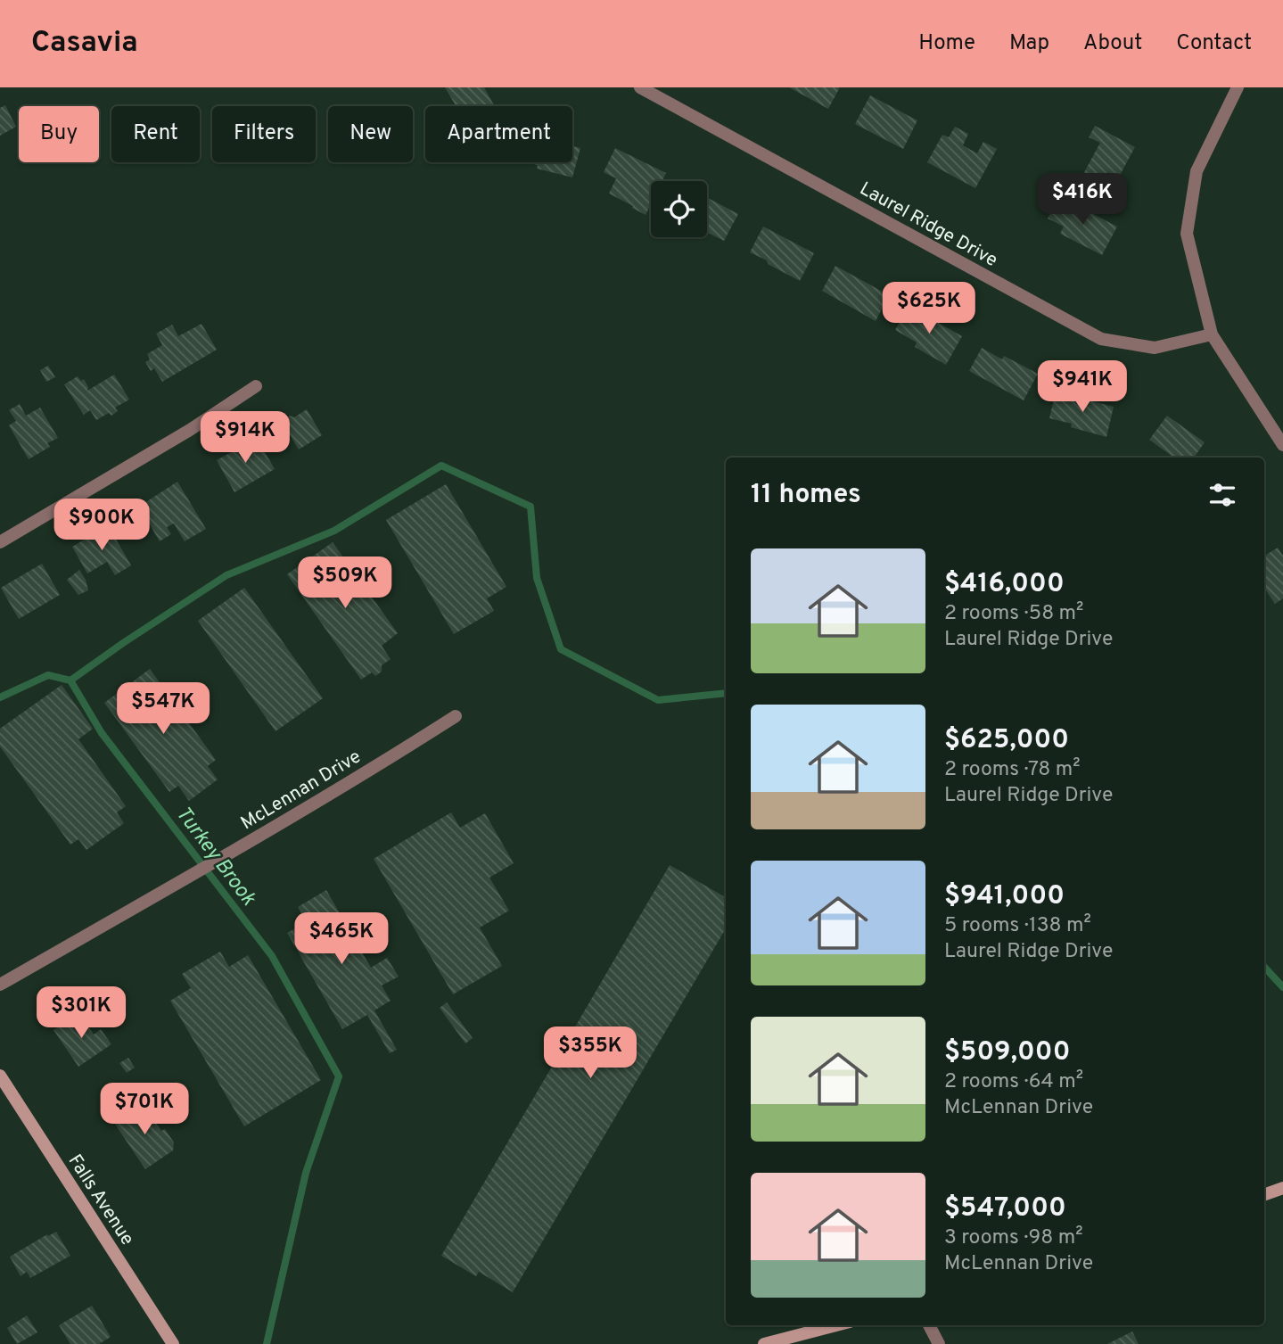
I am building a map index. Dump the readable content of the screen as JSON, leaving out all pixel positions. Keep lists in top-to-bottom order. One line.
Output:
{"streets":{"main road":["Falls Avenue"],"street":["Laurel Ridge Drive","McLennan Drive"]},"water":["Turkey Brook"],"page":{"header":"Casavia","nav":["Home","Map","About","Contact"],"chip":["Buy","Rent","Filters","New","Apartment"],"price":["$416K","$625K","$941K","$914K","$900K","$509K","$547K","$465K","$301K","$355K","$701K"],"heading":"11 homes","list":[{"name":"$416,000","note":"2 rooms · 58 m² · Laurel Ridge Drive"},{"name":"$625,000","note":"2 rooms · 78 m² · Laurel Ridge Drive"},{"name":"$941,000","note":"5 rooms · 138 m² · Laurel Ridge Drive"},{"name":"$509,000","note":"2 rooms · 64 m² · McLennan Drive"},{"name":"$547,000","note":"3 rooms · 98 m² · McLennan Drive"}]}}
